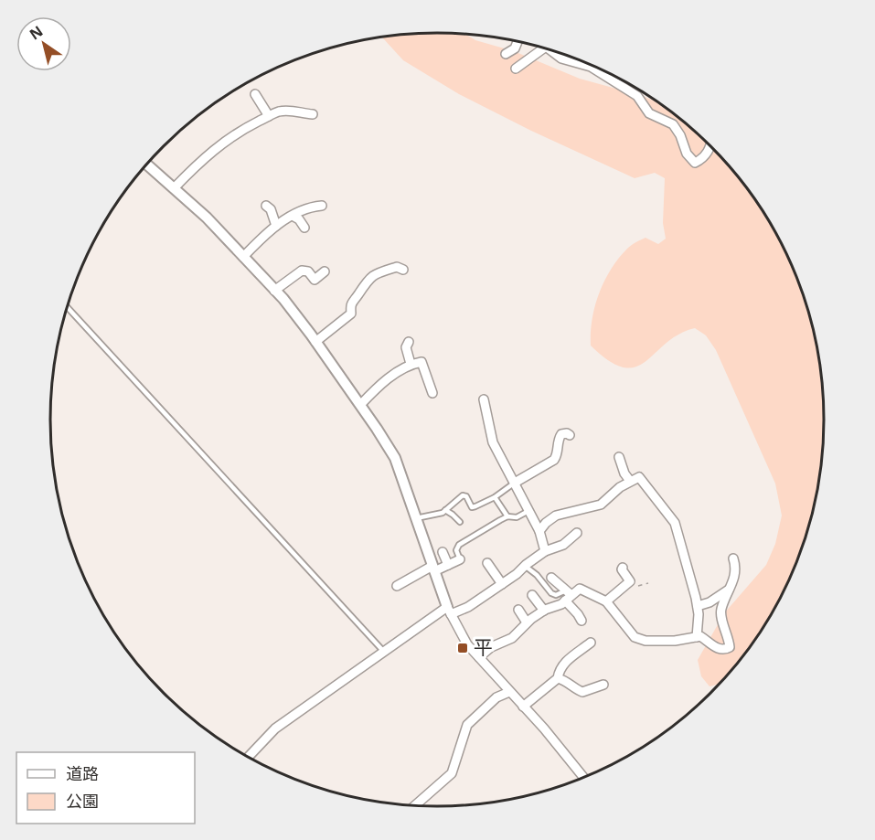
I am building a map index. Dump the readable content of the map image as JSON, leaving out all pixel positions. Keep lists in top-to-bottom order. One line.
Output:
{"places":{"transit":["平"]},"legend":["道路","公園"],"north":"top left"}
